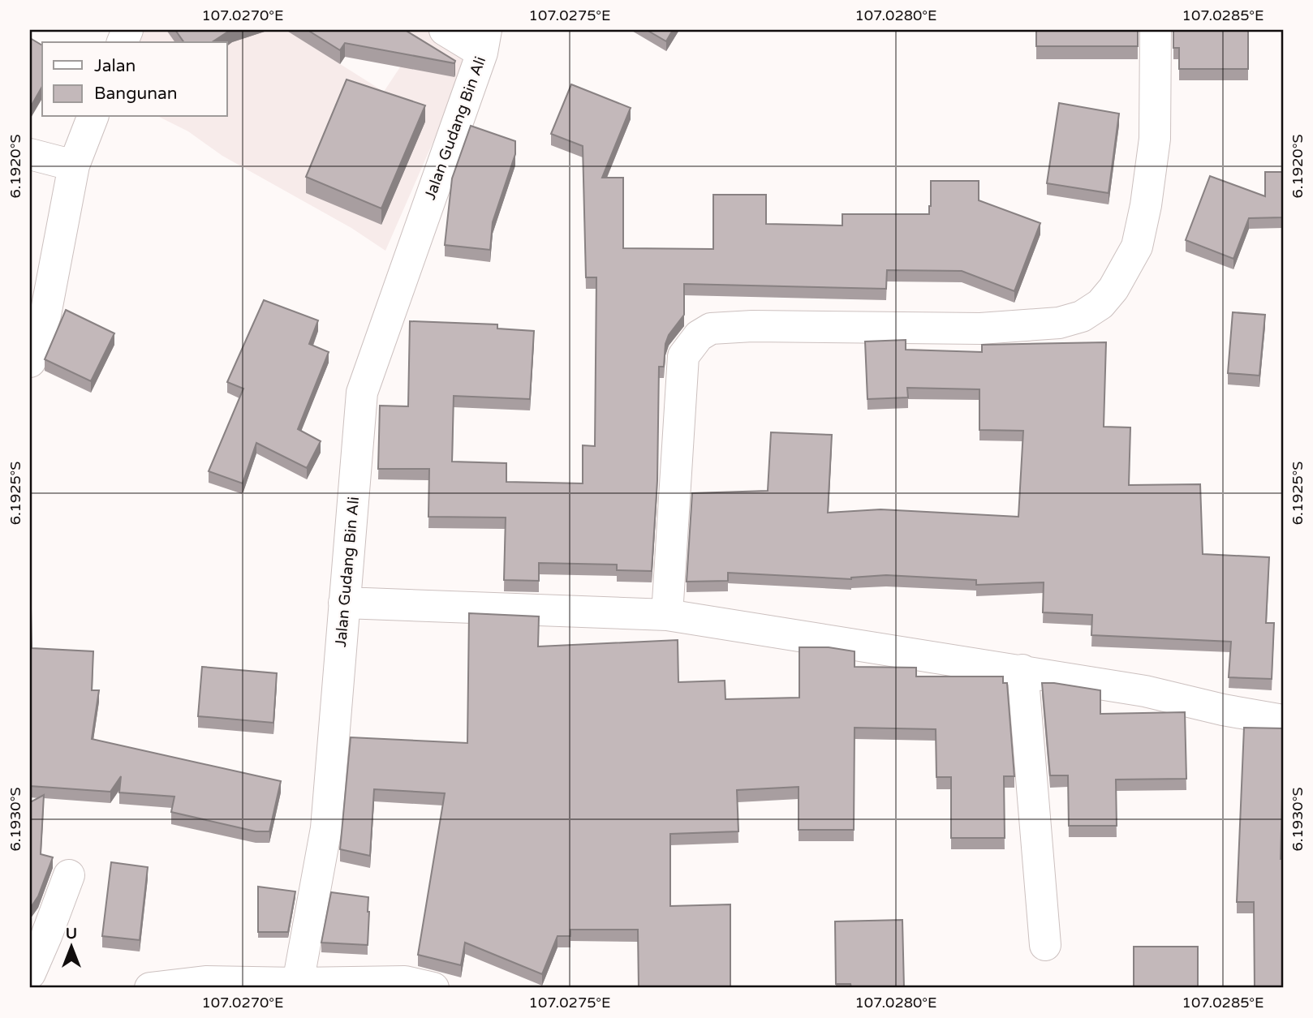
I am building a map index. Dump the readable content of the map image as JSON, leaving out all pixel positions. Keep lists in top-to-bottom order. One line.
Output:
{"streets":{"street":["Jalan Gudang Bin Ali"]},"legend":["Jalan","Bangunan"],"north":"top","coordinates":["107.0270°E","107.0275°E","107.0280°E","107.0285°E","6.1920°S","6.1925°S","6.1930°S"]}
